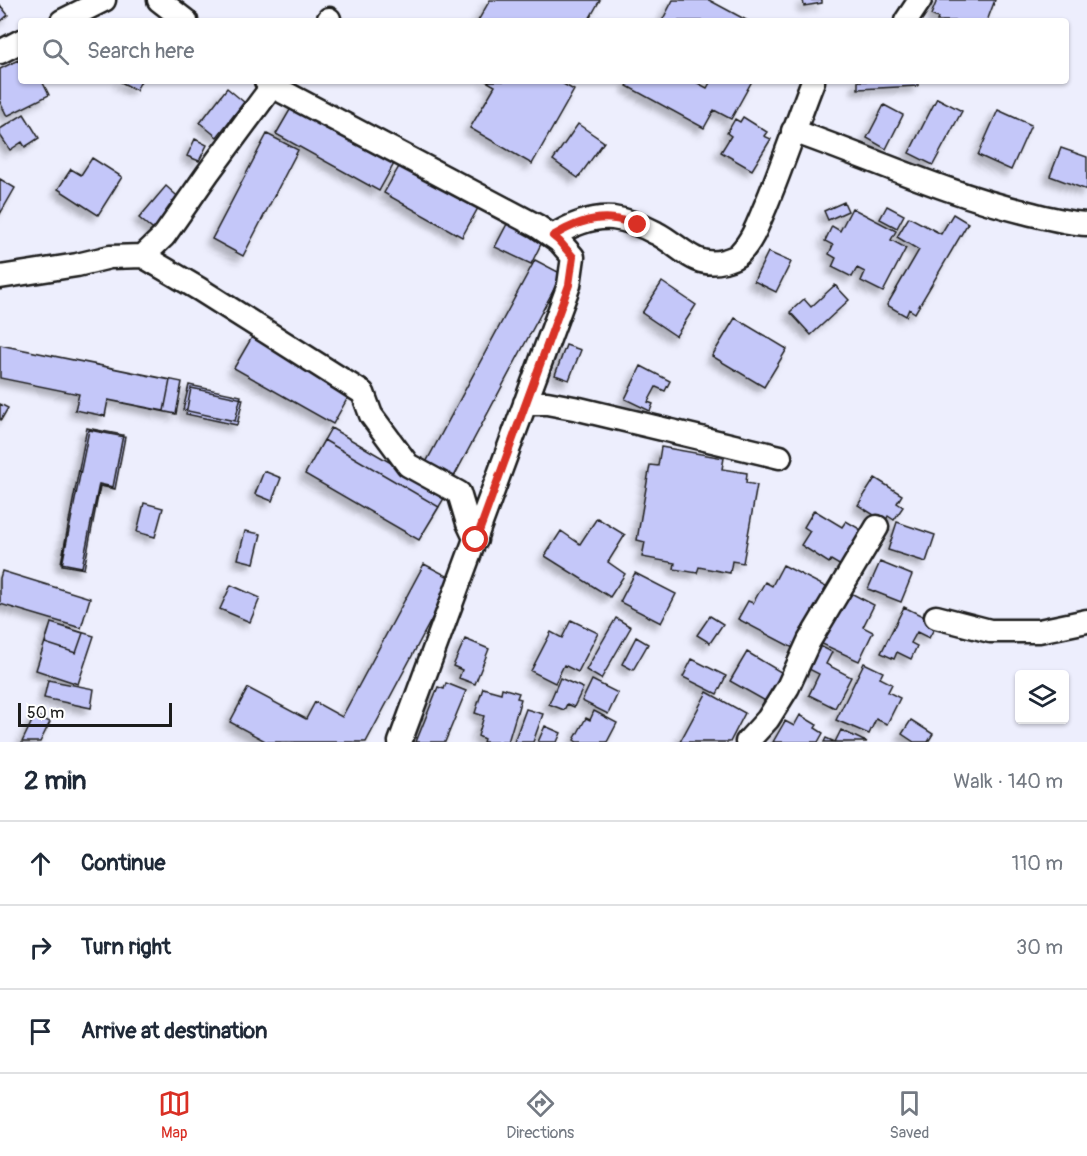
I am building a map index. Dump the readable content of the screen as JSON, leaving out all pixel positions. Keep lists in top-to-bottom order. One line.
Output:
{"scale_bar":"50 m","page":{"search":"Search here","scale":"50 m","heading":["2 min","Walk · 140 m"],"list":[["Continue","110 m"],["Turn right","30 m"],"Arrive at destination"],"nav":["Map","Directions","Saved"]}}
